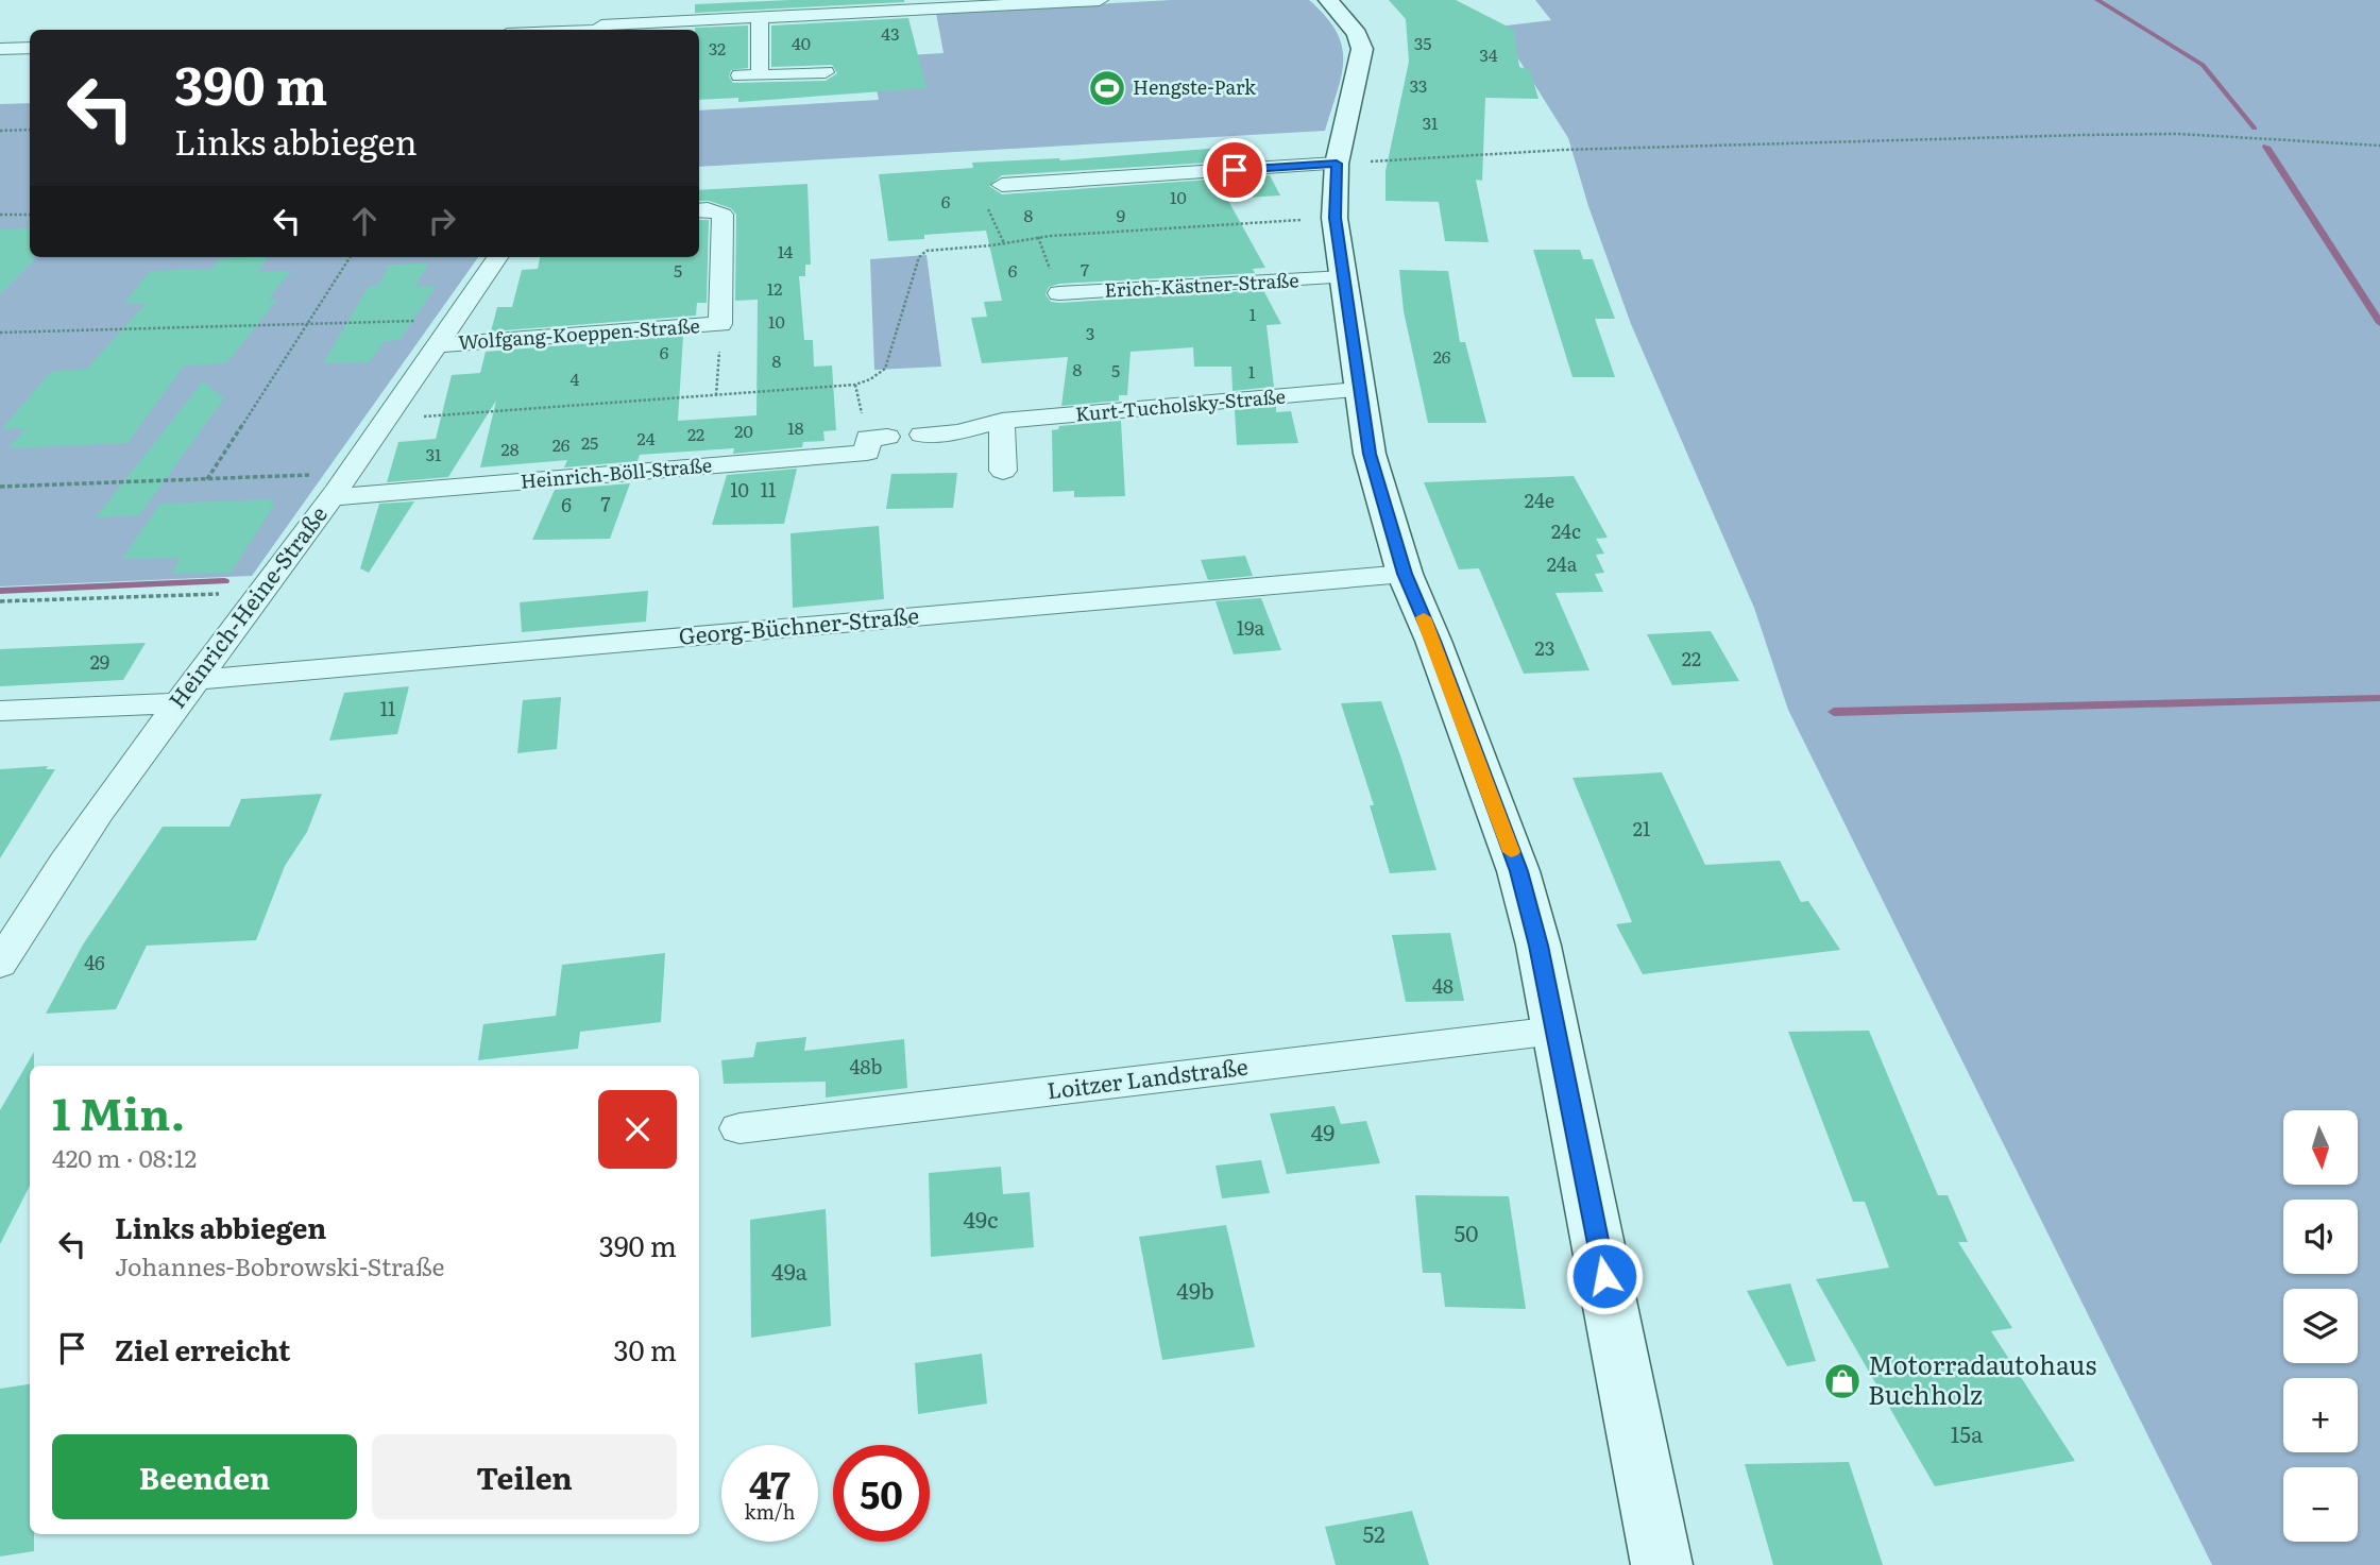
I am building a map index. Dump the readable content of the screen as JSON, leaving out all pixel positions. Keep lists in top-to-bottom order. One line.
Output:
{"streets":{"street":["Erich-Kästner-Straße","Wolfgang-Koeppen-Straße","Kurt-Tucholsky-Straße","Heinrich-Böll-Straße","Heinrich-Heine-Straße","Georg-Büchner-Straße","Loitzer Landstraße"]},"crossings":[["Wolfgang-Koeppen-Straße","Heinrich-Heine-Straße"],["Heinrich-Böll-Straße","Heinrich-Heine-Straße"],["Heinrich-Heine-Straße","Georg-Büchner-Straße"]],"places":{"sports":["Hengste-Park"],"shop":["Motorradautohaus Buchholz"]},"house_numbers":["43","40","35","32","34","33","31","10","6","8","9","14","7","5","6","12","1","10","3","6","26","8","8","5","1","4","18","20","22","24","25","26","28","31","10","11","24e","7","6","24c","24a","19a","23","22","29","11","21","46","48","48b","49","49c","50","49a","49b","15a","52"],"north":"bottom","page":{"turn":["390 m","Links abbiegen"],"heading":["1 Min.","420 m · 08:12"],"map_buttons":["+","−"],"list":[{"name":"Links abbiegen","note":"Johannes-Bobrowski-Straße","value":"390 m"},{"name":"Ziel erreicht","value":"30 m"}],"buttons":["Beenden","Teilen"],"speed":"47 km/h","limit":"50"}}
